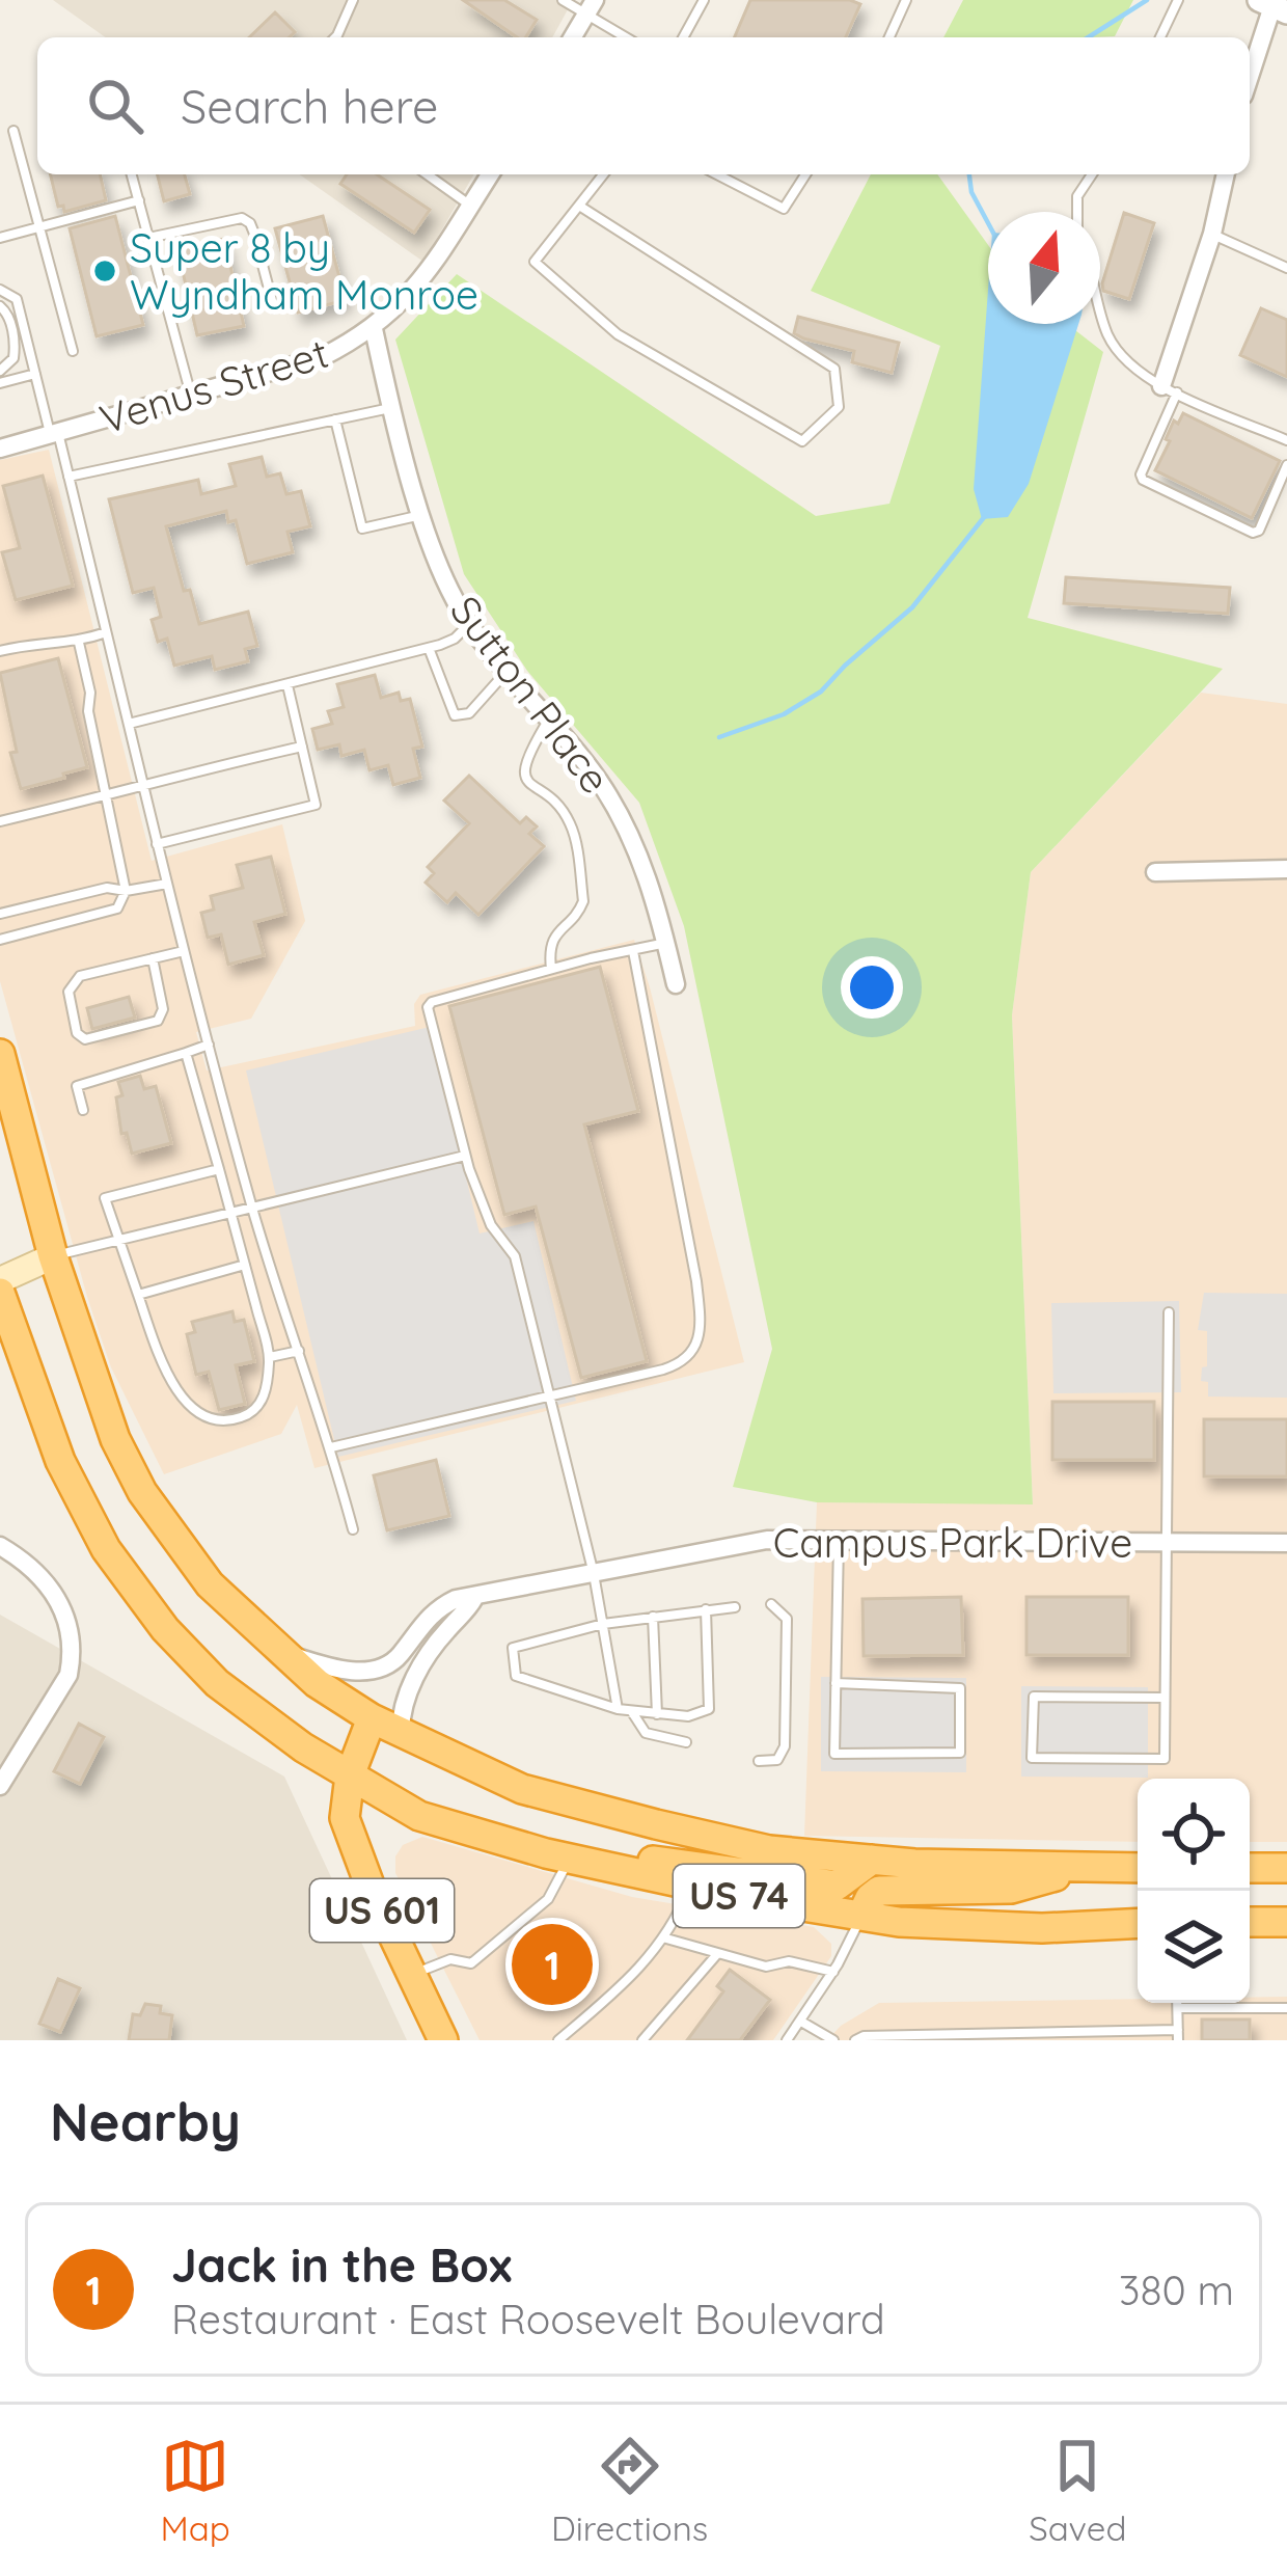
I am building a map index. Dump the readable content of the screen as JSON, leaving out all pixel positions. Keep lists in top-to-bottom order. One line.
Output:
{"streets":{"highway":["US 74","US 601"],"street":["Venus Street","Sutton Place","Campus Park Drive"]},"crossings":[["Venus Street","Sutton Place"],["Campus Park Drive","US 74"],["US 74","US 601"]],"places":["Super 8 by Wyndham Monroe"],"north":"top","page":{"search":"Search here","pins":"1","heading":"Nearby","list":[{"mark":"1","name":"Jack in the Box","note":"Restaurant · East Roosevelt Boulevard","value":"380 m"}],"nav":["Map","Directions","Saved"]}}
